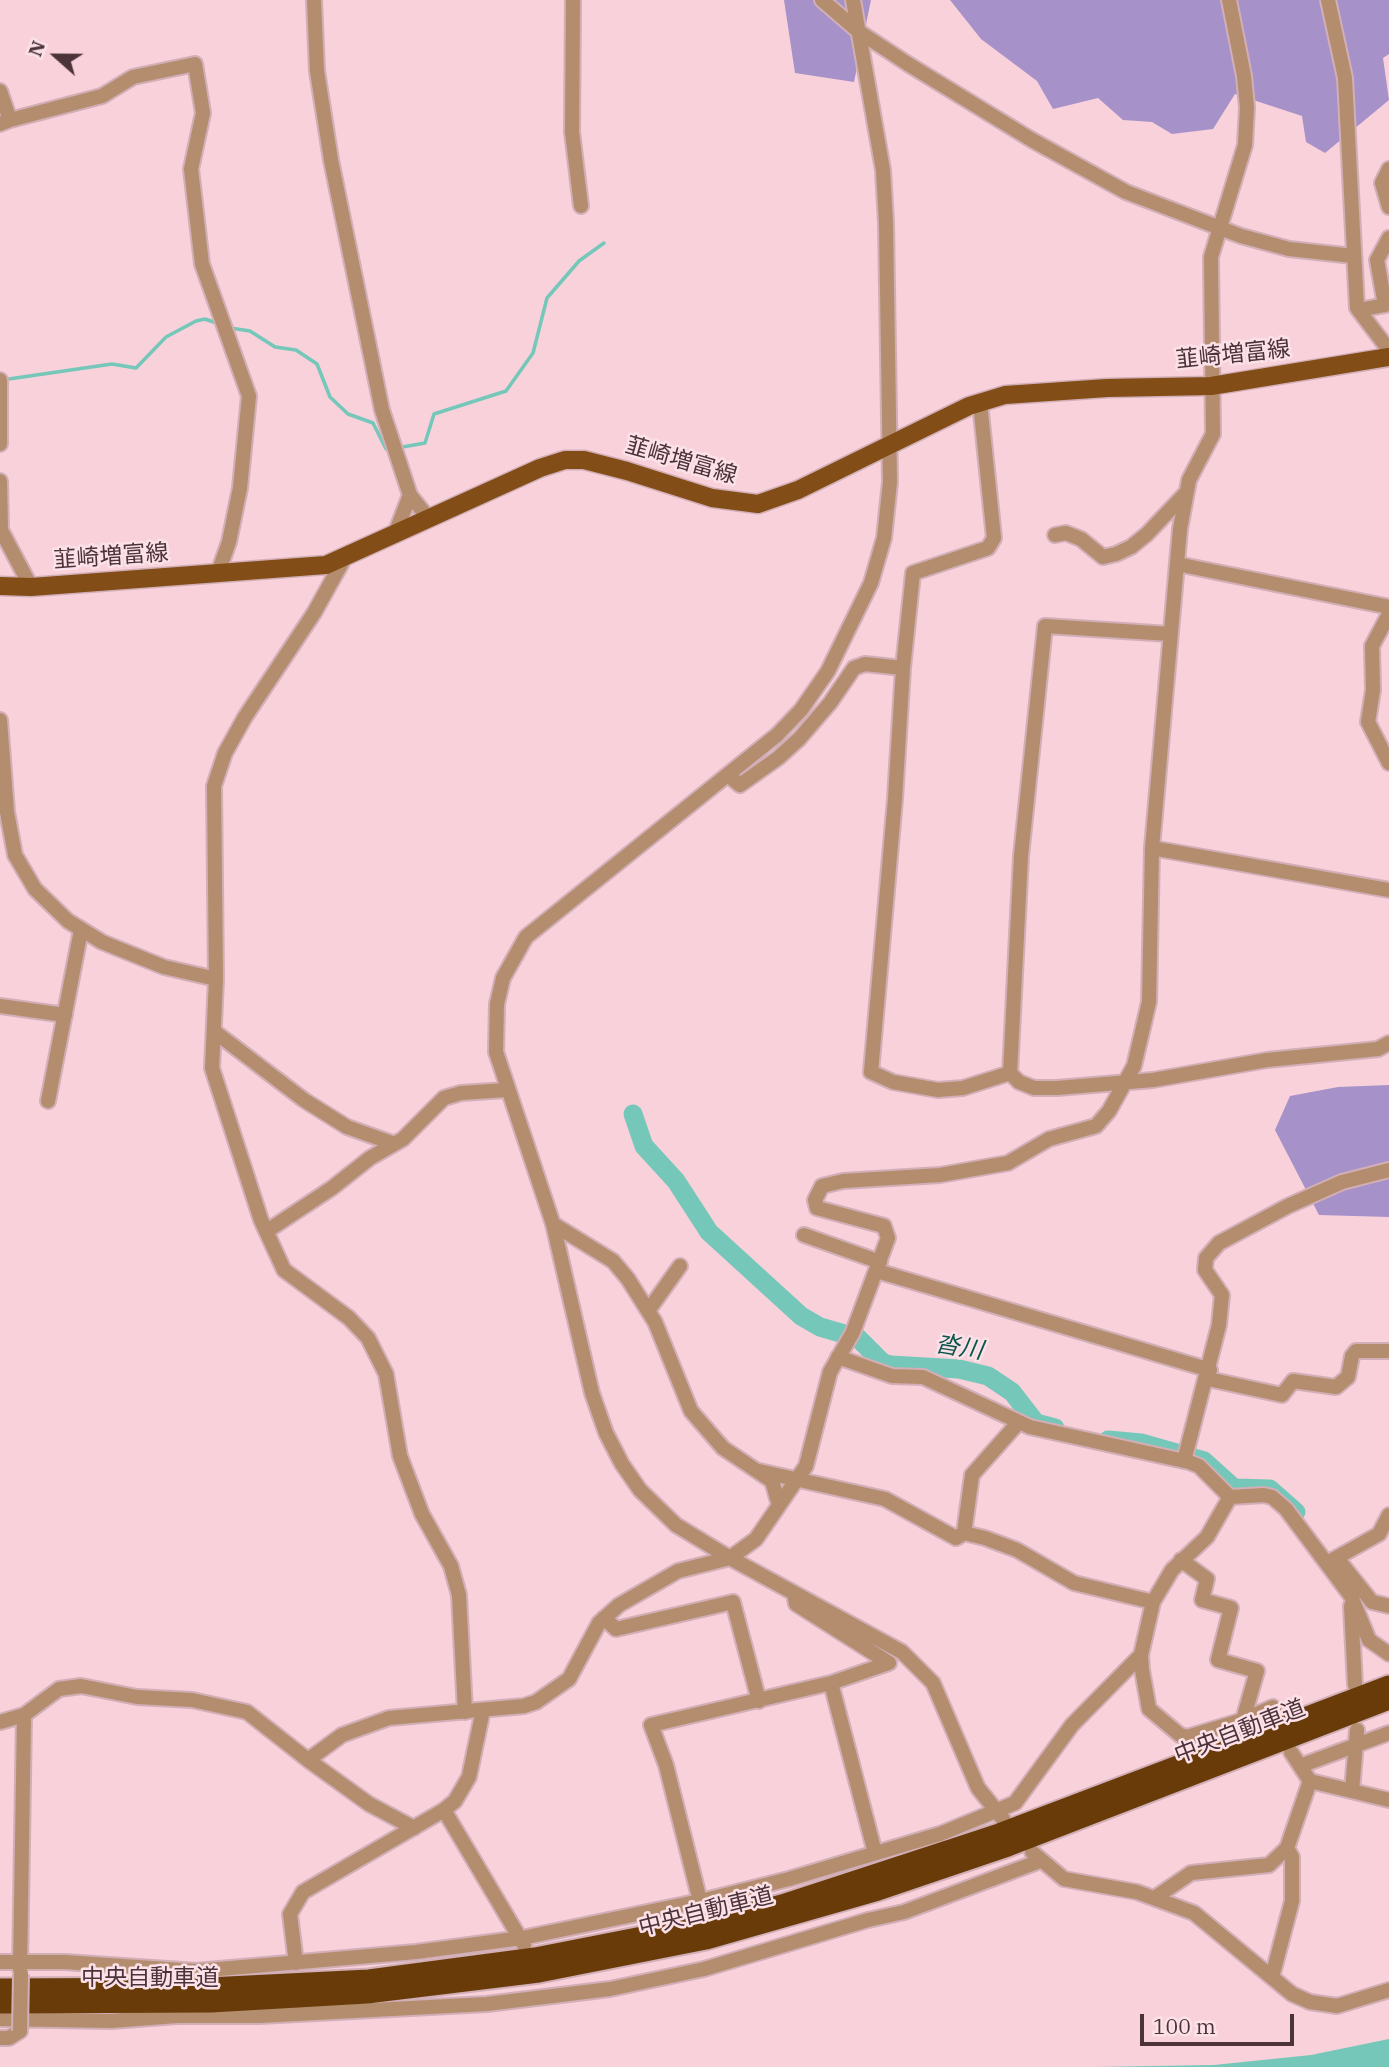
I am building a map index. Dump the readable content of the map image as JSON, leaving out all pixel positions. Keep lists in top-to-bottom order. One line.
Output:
{"streets":{"highway":["中央自動車道"],"main road":["韮崎増富線"]},"water":["沓川"],"scale_bar":"100 m","north":"left"}
